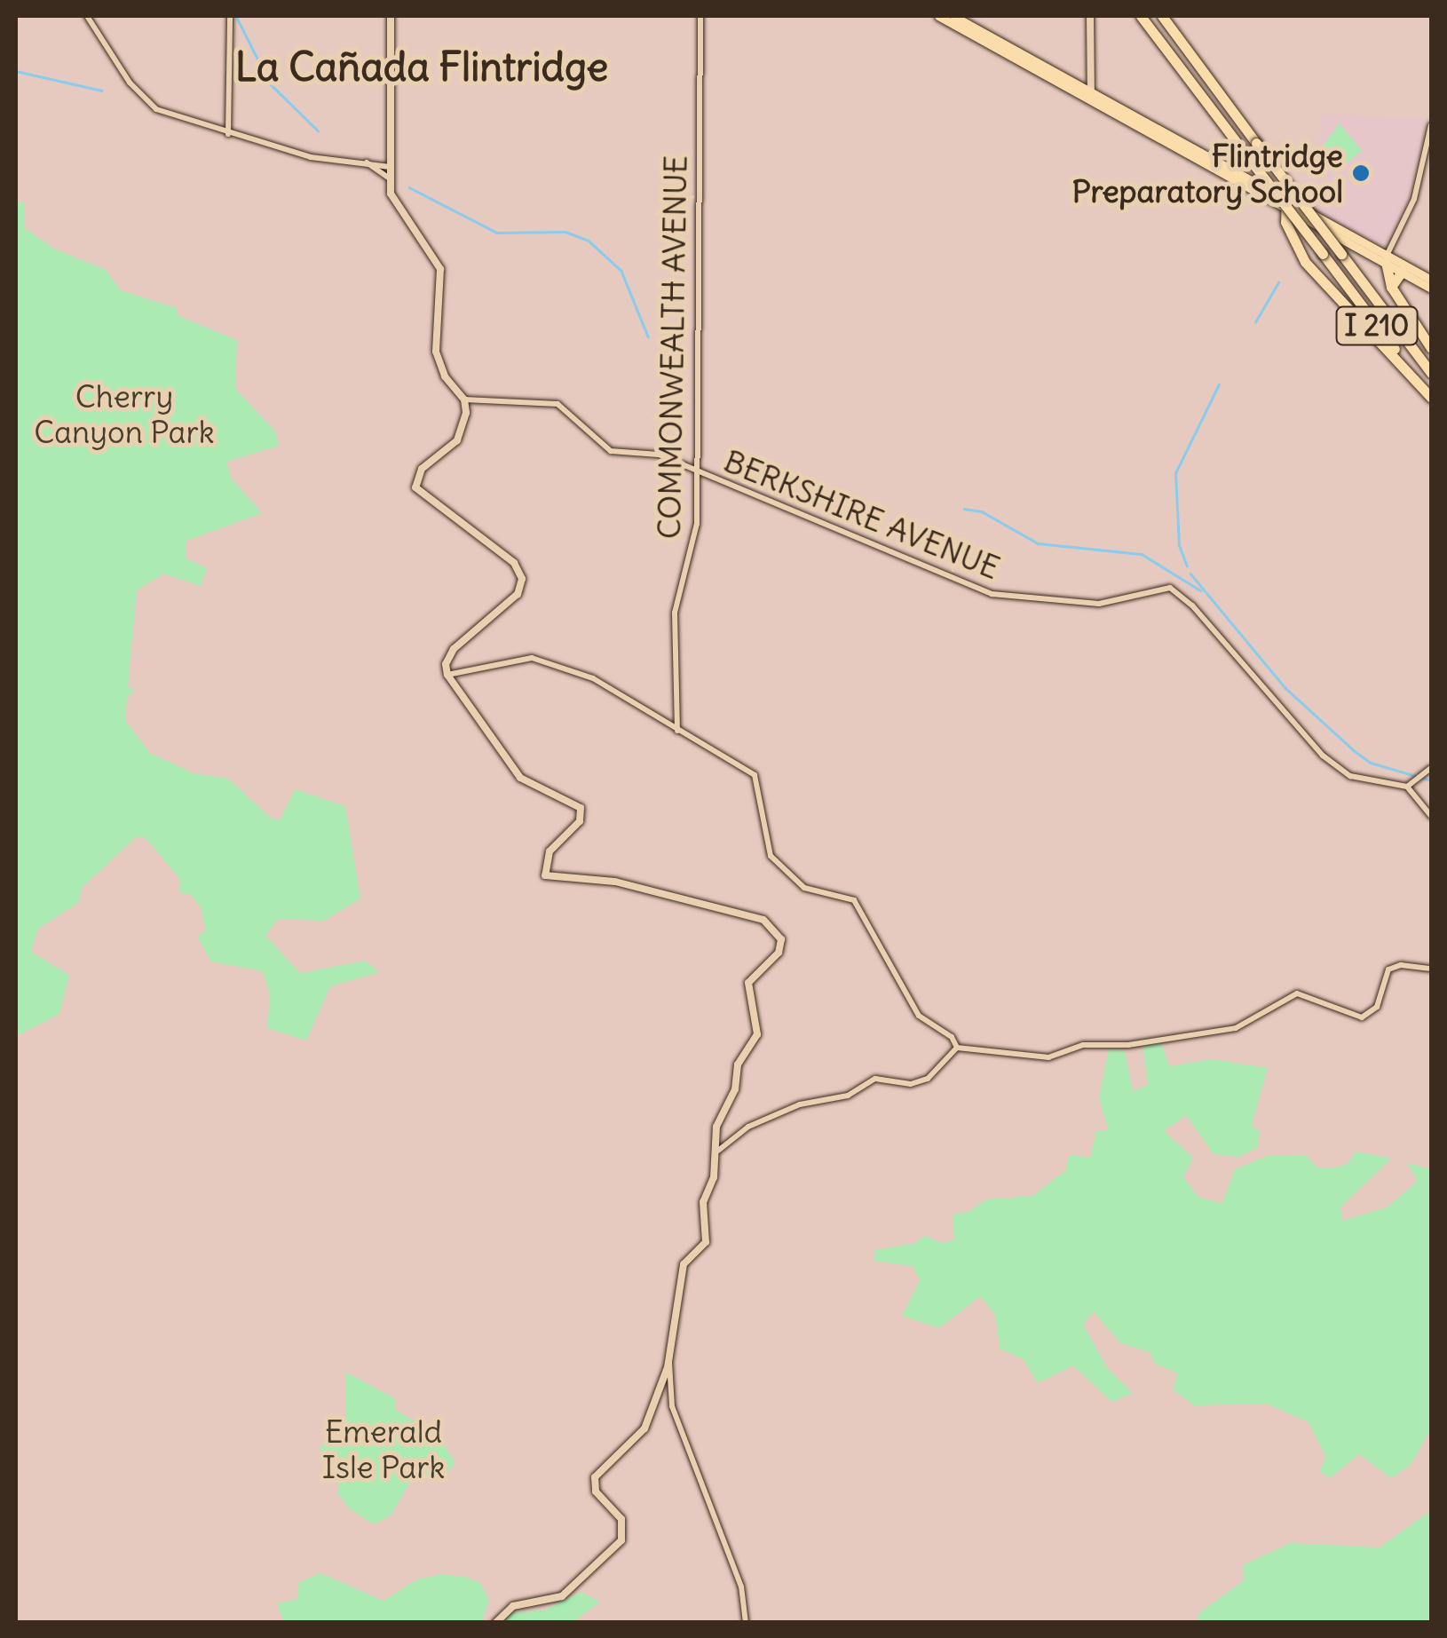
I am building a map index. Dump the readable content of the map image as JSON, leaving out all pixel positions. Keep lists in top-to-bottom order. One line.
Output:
{"streets":{"highway":["I 210"],"street":["COMMONWEALTH AVENUE","BERKSHIRE AVENUE"]},"crossings":[["COMMONWEALTH AVENUE","BERKSHIRE AVENUE"]],"districts":["La Cañada Flintridge"],"parks":["Cherry Canyon Park","Emerald Isle Park"],"places":["Flintridge Preparatory School"]}
